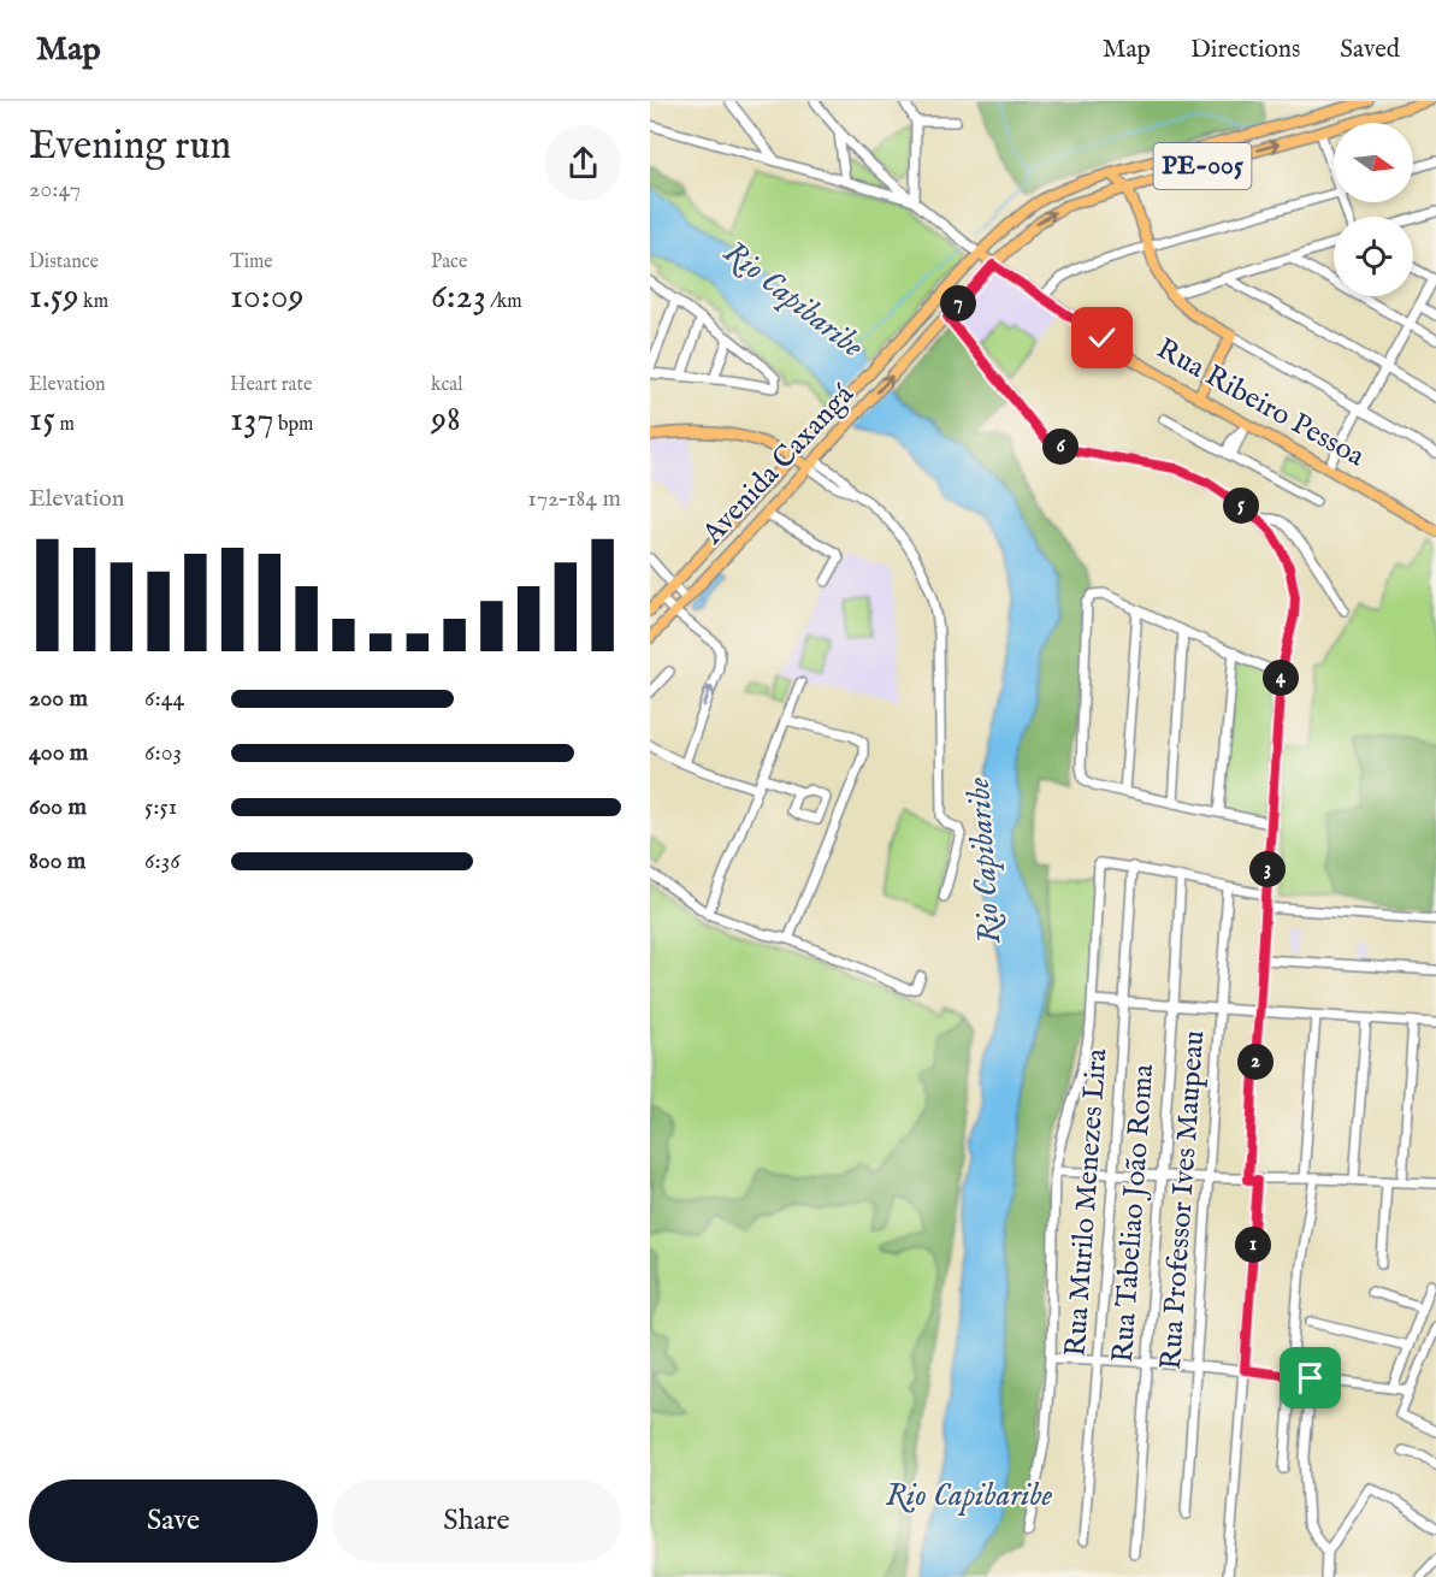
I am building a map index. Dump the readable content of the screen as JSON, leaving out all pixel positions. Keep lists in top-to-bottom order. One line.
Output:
{"streets":{"main road":["PE-005","Rua Ribeiro Pessoa","Avenida Caxangá"],"street":["Rua Professor Ives Maupeau","Rua Murilo Menezes Lira","Rua Tabeliao João Roma"]},"crossings":[["PE-005","Rua Ribeiro Pessoa"],["PE-005","Avenida Caxangá"],["Rua Ribeiro Pessoa","Avenida Caxangá"]],"water":["Rio Capibaribe"],"north":"right","page":{"header":"Map","nav":["Map","Directions","Saved"],"heading":["Evening run","20:47"],"stats":[["Distance","1.59 km"],["Time","10:09"],["Pace","6:23 /km"],["Elevation","15 m"],["Heart rate","137 bpm"],["kcal","98"]],"pins":["7","6","5","4","3","2","1"],"chart":["Elevation","172–184 m"],"list":[{"name":"200 m","note":"6:44"},{"name":"400 m","note":"6:03"},{"name":"600 m","note":"5:51"},{"name":"800 m","note":"6:36"}],"buttons":["Save","Share"]}}
